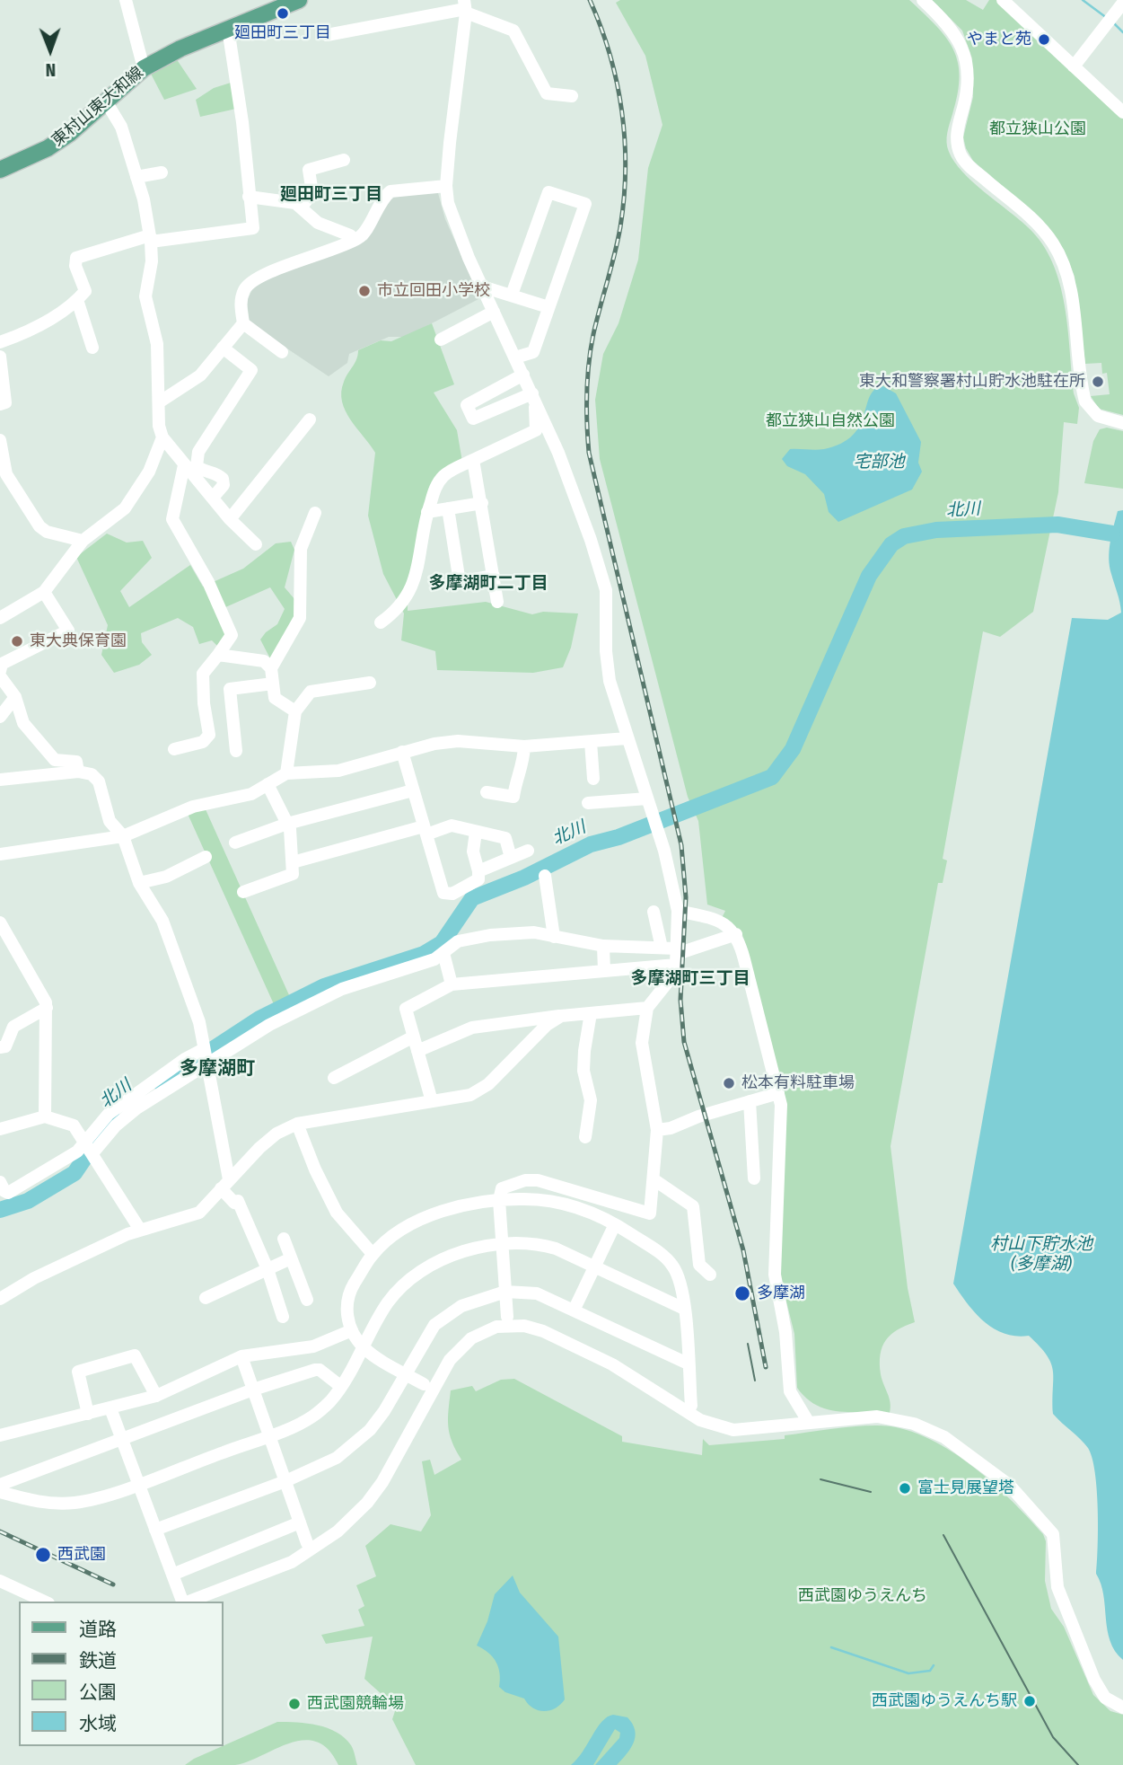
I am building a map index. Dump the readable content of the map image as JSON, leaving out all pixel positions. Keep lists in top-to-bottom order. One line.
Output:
{"streets":{"main road":["東村山東大和線"]},"districts":["廻田町三丁目","多摩湖町二丁目","多摩湖町三丁目","多摩湖町"],"water":["宅部池","北川","村山下貯水池 (多摩湖)"],"parks":["都立狭山公園","都立狭山自然公園","西武園ゆうえんち"],"places":["廻田町三丁目","やまと苑","市立回田小学校","東大和警察署村山貯水池駐在所","東大典保育園","松本有料駐車場","多摩湖","富士見展望塔","西武園","西武園ゆうえんち駅","西武園競輪場"],"legend":["道路","鉄道","公園","水域"],"north":"bottom"}
